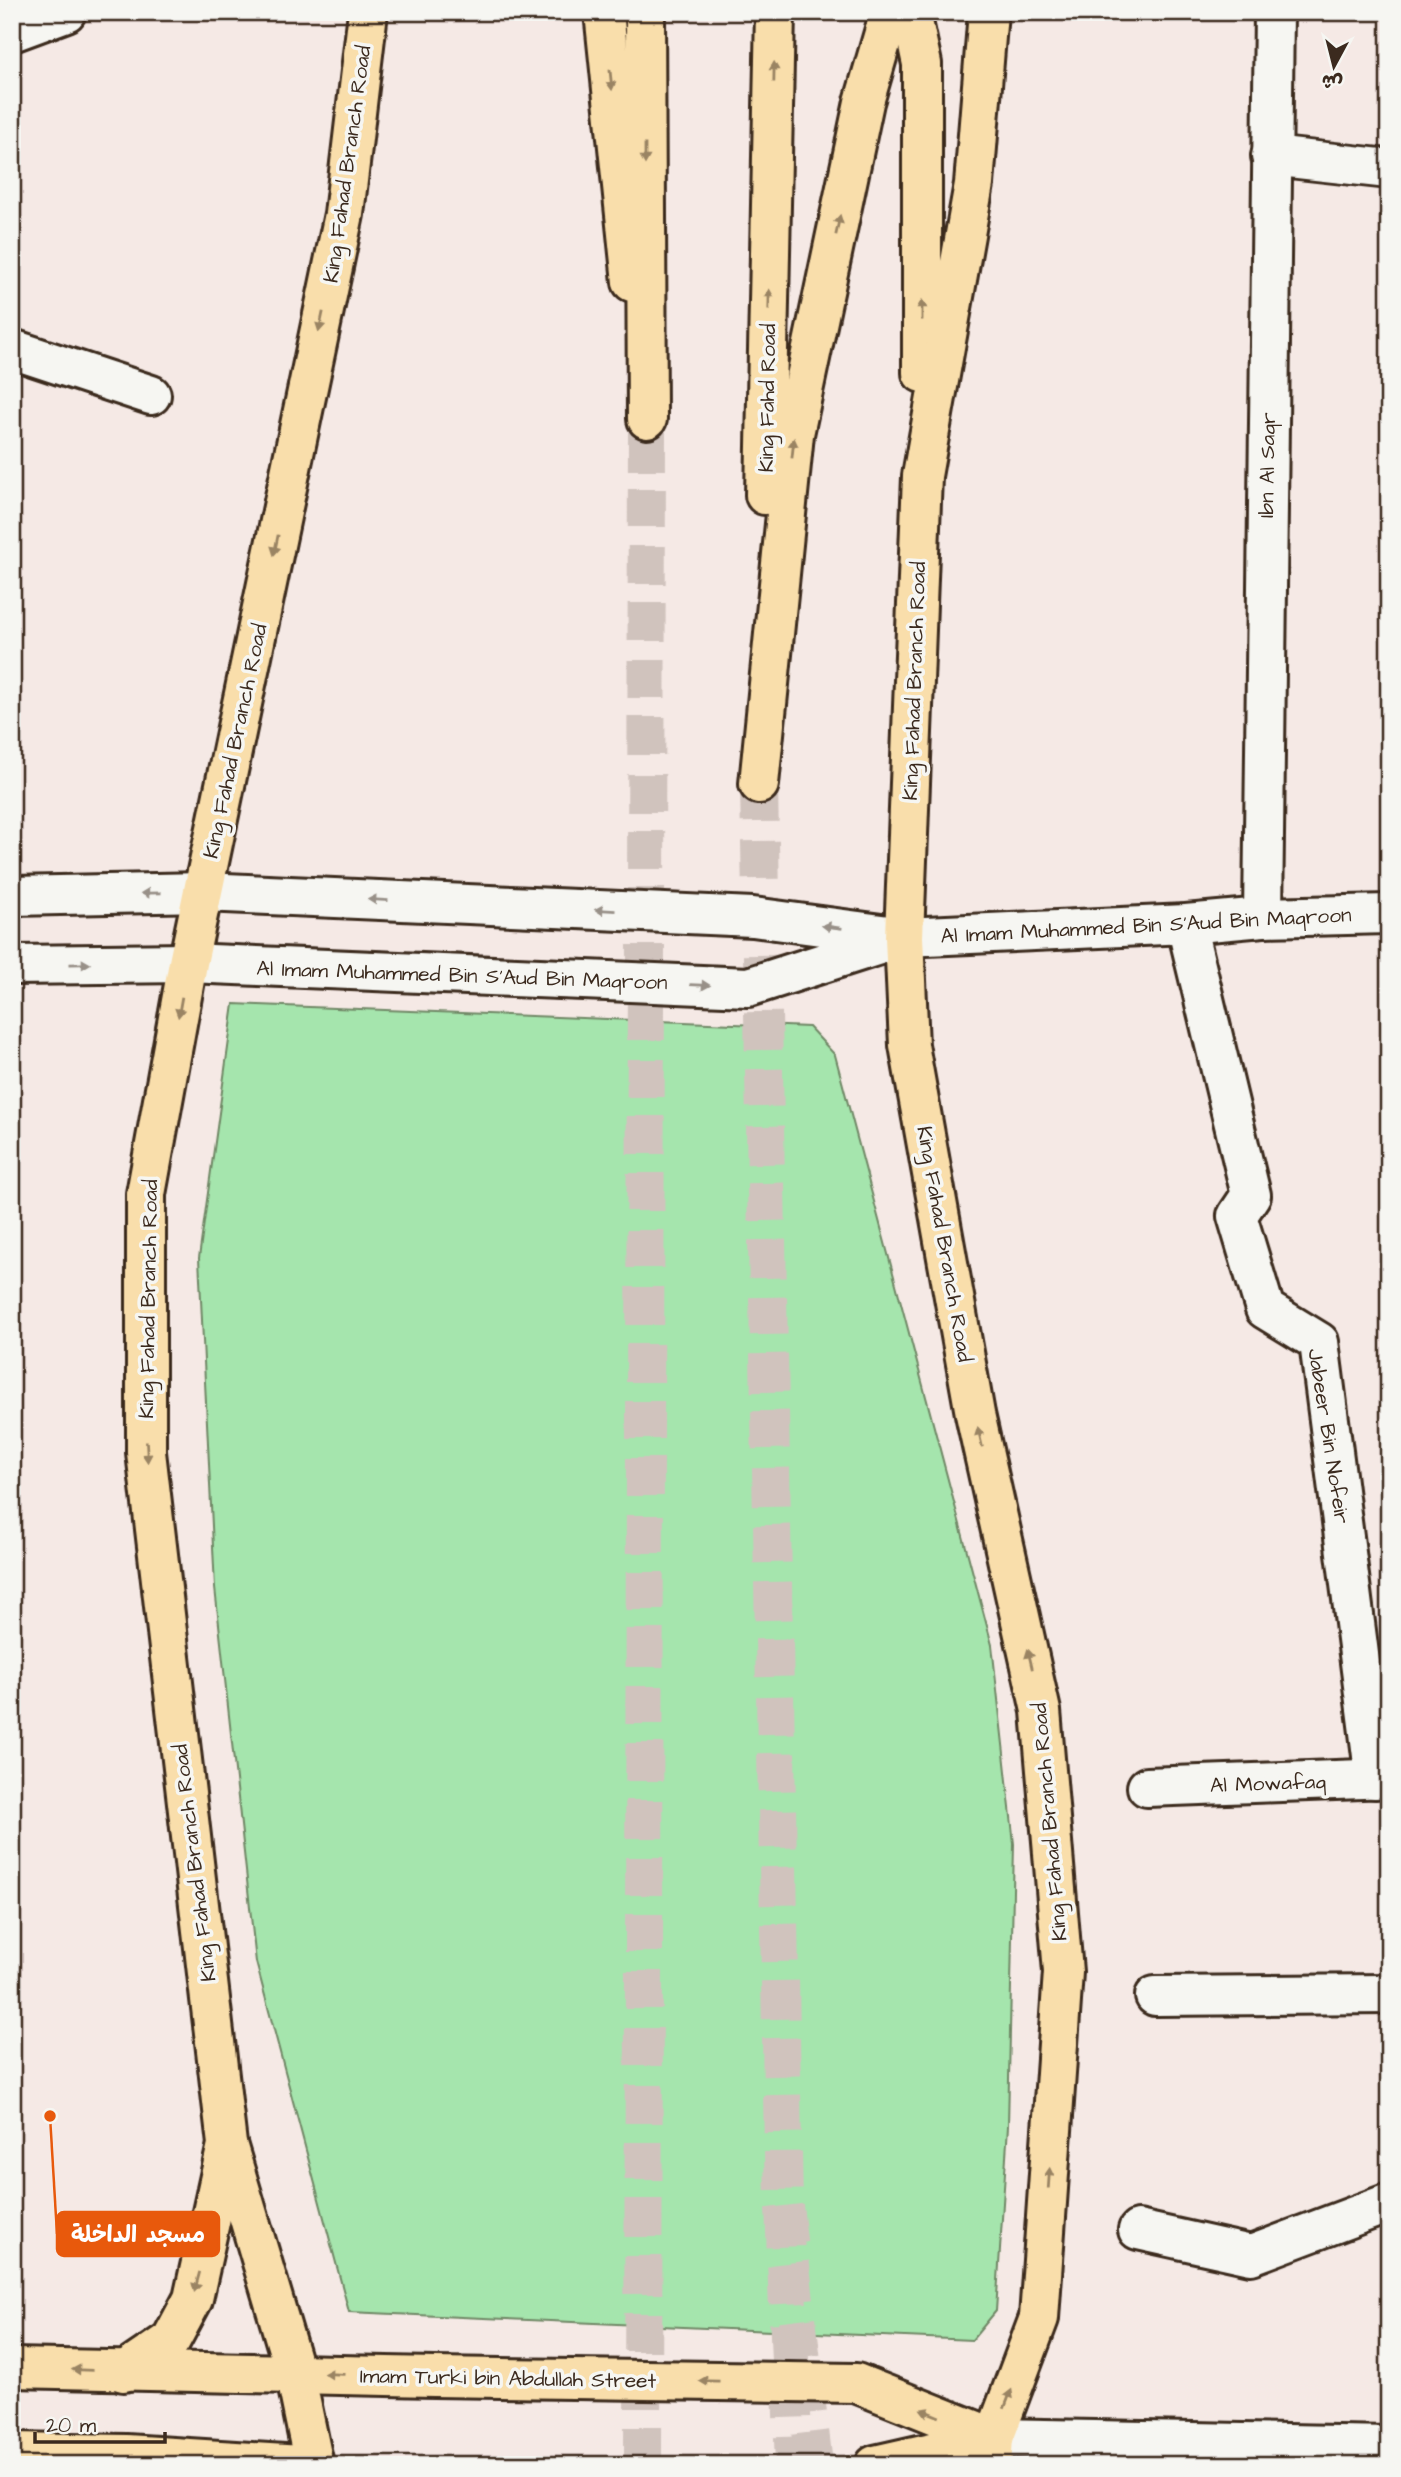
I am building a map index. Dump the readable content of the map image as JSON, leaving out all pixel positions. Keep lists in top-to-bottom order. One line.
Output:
{"streets":{"main road":["King Fahad Branch Road","King Fahd Road","Imam Turki bin Abdullah Street"],"street":["Ibn Al Saqr","Al Imam Muhammed Bin S'Aud Bin Maqroon","Jabeer Bin Nofeir","Al Mowafaq"]},"crossings":[["King Fahad Branch Road","Al Imam Muhammed Bin S'Aud Bin Maqroon"],["King Fahad Branch Road","Imam Turki bin Abdullah Street"],["Ibn Al Saqr","Al Imam Muhammed Bin S'Aud Bin Maqroon"],["Al Imam Muhammed Bin S'Aud Bin Maqroon","Jabeer Bin Nofeir"],["Jabeer Bin Nofeir","Al Mowafaq"]],"one_way":["Imam Turki bin Abdullah Street"],"places":["مسجد الداخلة"],"scale_bar":"20 m","north":"bottom"}
